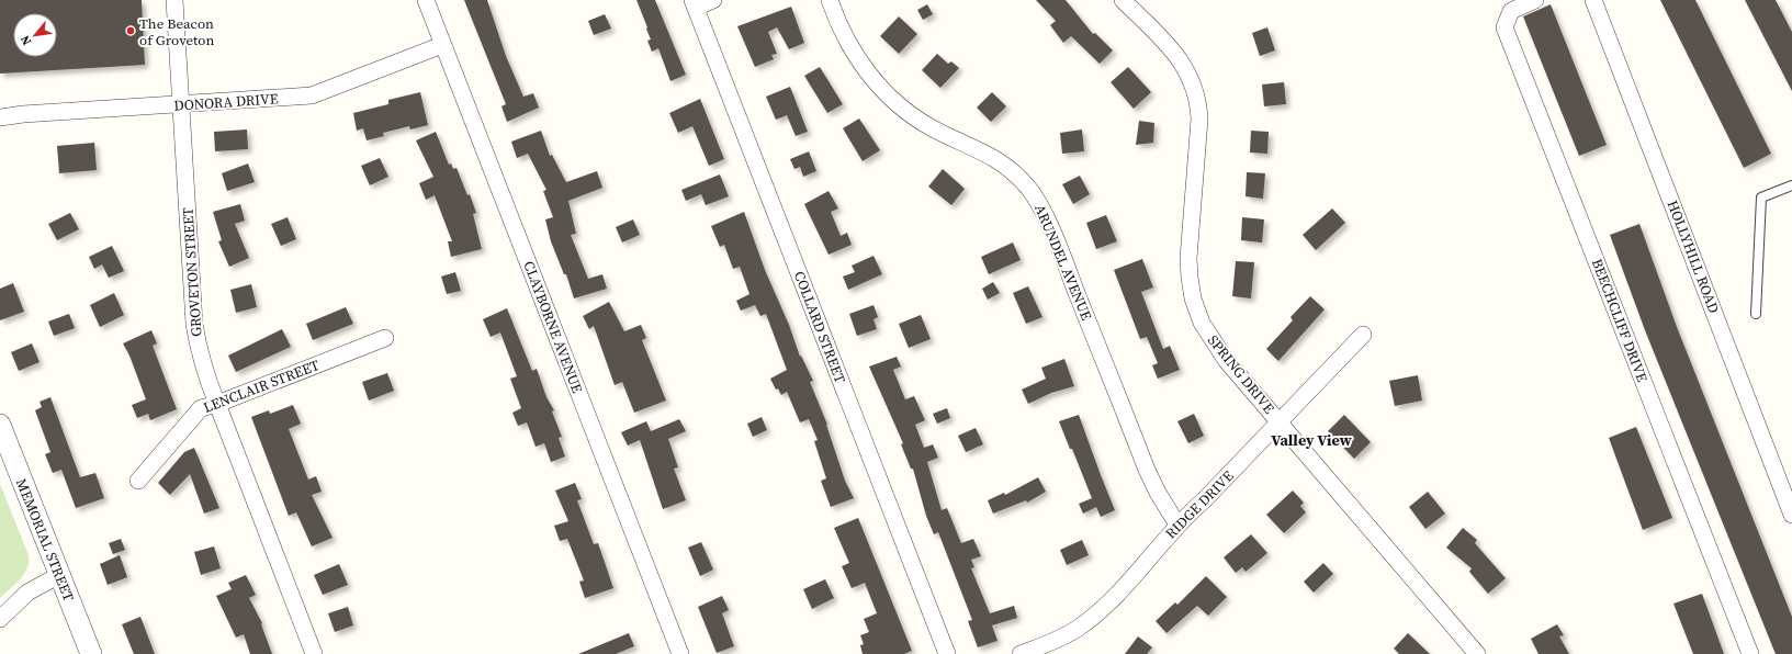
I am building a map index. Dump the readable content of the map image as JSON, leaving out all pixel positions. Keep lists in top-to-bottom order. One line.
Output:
{"streets":{"street":["DONORA DRIVE","HOLLYHILL ROAD","ARUNDEL AVENUE","GROVETON STREET","BEECHCLIFF DRIVE","CLAYBORNE AVENUE","COLLARD STREET","SPRING DRIVE","LENCLAIR STREET","RIDGE DRIVE","MEMORIAL STREET"]},"crossings":[["DONORA DRIVE","GROVETON STREET"],["DONORA DRIVE","CLAYBORNE AVENUE"],["ARUNDEL AVENUE","RIDGE DRIVE"],["GROVETON STREET","LENCLAIR STREET"],["SPRING DRIVE","RIDGE DRIVE"]],"districts":["Valley View"],"places":["The Beacon of Groveton"],"north":"bottom left"}
